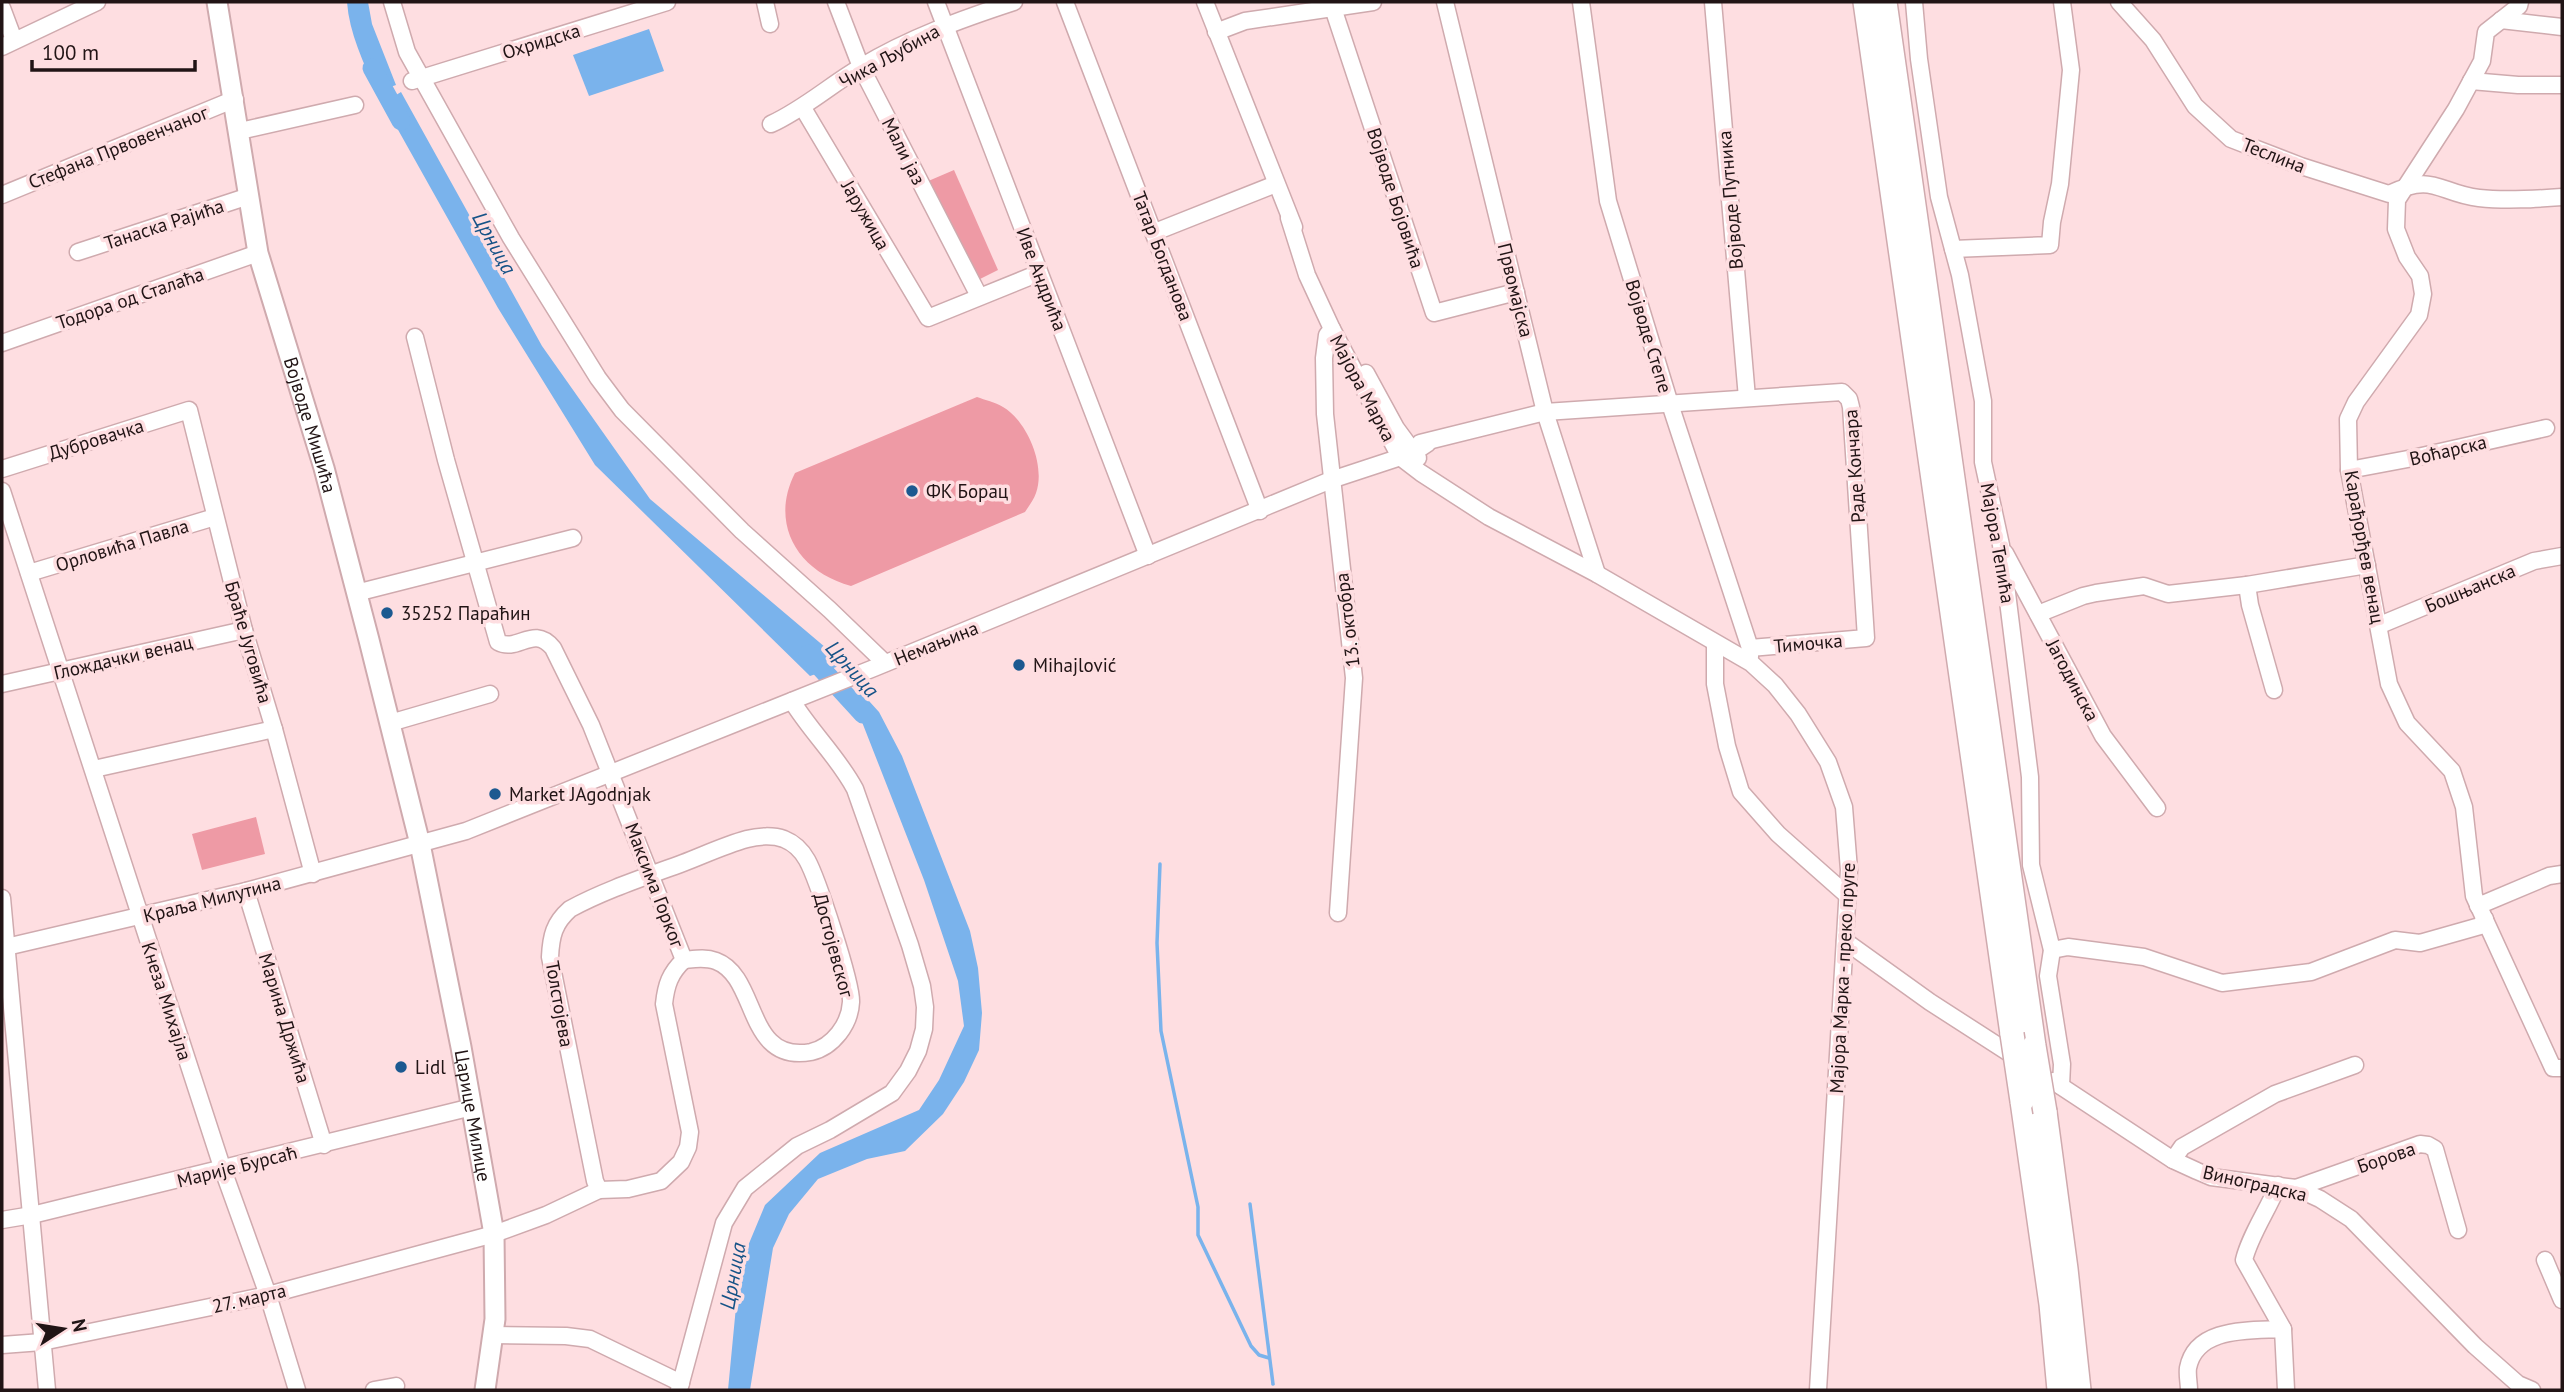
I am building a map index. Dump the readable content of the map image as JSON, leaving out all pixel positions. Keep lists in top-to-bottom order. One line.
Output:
{"streets":{"main road":["Војводе Мишића","Царице Милице"],"street":["Охридска","Чика Љубина","Стефана Првовенчаног","Мали јаз","Теслина","Војводе Бојовића","Војводе Путника","Јаружица","Танаска Рајића","Татар Богданова","Иве Андрића","Првомајска","Тодора од Сталаћа","Војводе Степе","Мајора Марка","Дубровачка","Воћарска","Раде Кончара","Мајора Тепића","Орловића Павла","Карађорђев венац","Бошњанска","13. октобра","Браће Југовића","Немањина","Тимочка","Глождачки венац","Јагодинска","Максима Горког","Краља Милутина","Достојевског","Мајора Марка - преко пруге","Кнеза Михајла","Толстојева","Марина Држића","Борова","Марије Бурсаћ","Виноградска","27. марта"]},"crossings":[["Чика Љубина","Мали јаз"],["Чика Љубина","Јаружица"],["Чика Љубина","Иве Андрића"],["Стефана Првовенчаног","Војводе Мишића"],["Мали јаз","Јаружица"],["Теслина","Карађорђев венац"],["Војводе Бојовића","Првомајска"],["Војводе Путника","Раде Кончара"],["Танаска Рајића","Војводе Мишића"],["Татар Богданова","Немањина"],["Иве Андрића","Немањина"],["Првомајска","Мајора Марка"],["Првомајска","Раде Кончара"],["Првомајска","Немањина"],["Тодора од Сталаћа","Војводе Мишића"],["Војводе Степе","Раде Кончара"],["Војводе Степе","Тимочка"],["Војводе Степе","Мајора Марка - преко пруге"],["Мајора Марка","13. октобра"],["Мајора Марка","Немањина"],["Мајора Марка","Мајора Марка - преко пруге"],["Војводе Мишића","Немањина"],["Војводе Мишића","Краља Милутина"],["Војводе Мишића","Царице Милице"],["Дубровачка","Браће Југовића"],["Воћарска","Карађорђев венац"],["Раде Кончара","Немањина"],["Раде Кончара","Тимочка"],["Мајора Тепића","Јагодинска"],["Мајора Тепића","Виноградска"],["Орловића Павла","Браће Југовића"],["Орловића Павла","Кнеза Михајла"],["Карађорђев венац","Бошњанска"],["13. октобра","Немањина"],["Браће Југовића","Глождачки венац"],["Браће Југовића","Краља Милутина"],["Немањина","Максима Горког"],["Немањина","Краља Милутина"],["Немањина","Царице Милице"],["Тимочка","Мајора Марка - преко пруге"],["Глождачки венац","Кнеза Михајла"],["Максима Горког","Достојевског"],["Максима Горког","Толстојева"],["Максима Горког","Царице Милице"],["Максима Горког","27. марта"],["Краља Милутина","Кнеза Михајла"],["Краља Милутина","Марина Држића"],["Краља Милутина","Царице Милице"],["Достојевског","Толстојева"],["Мајора Марка - преко пруге","Виноградска"],["Кнеза Михајла","Марије Бурсаћ"],["Кнеза Михајла","27. марта"],["Марина Држића","Марије Бурсаћ"],["Царице Милице","Марије Бурсаћ"],["Царице Милице","27. марта"],["Борова","Виноградска"]],"water":["Црница"],"places":["ФК Борац","35252 Параћин","Mihajlović","Market JAgodnjak","Lidl"],"scale_bar":"100 m","north":"right"}
